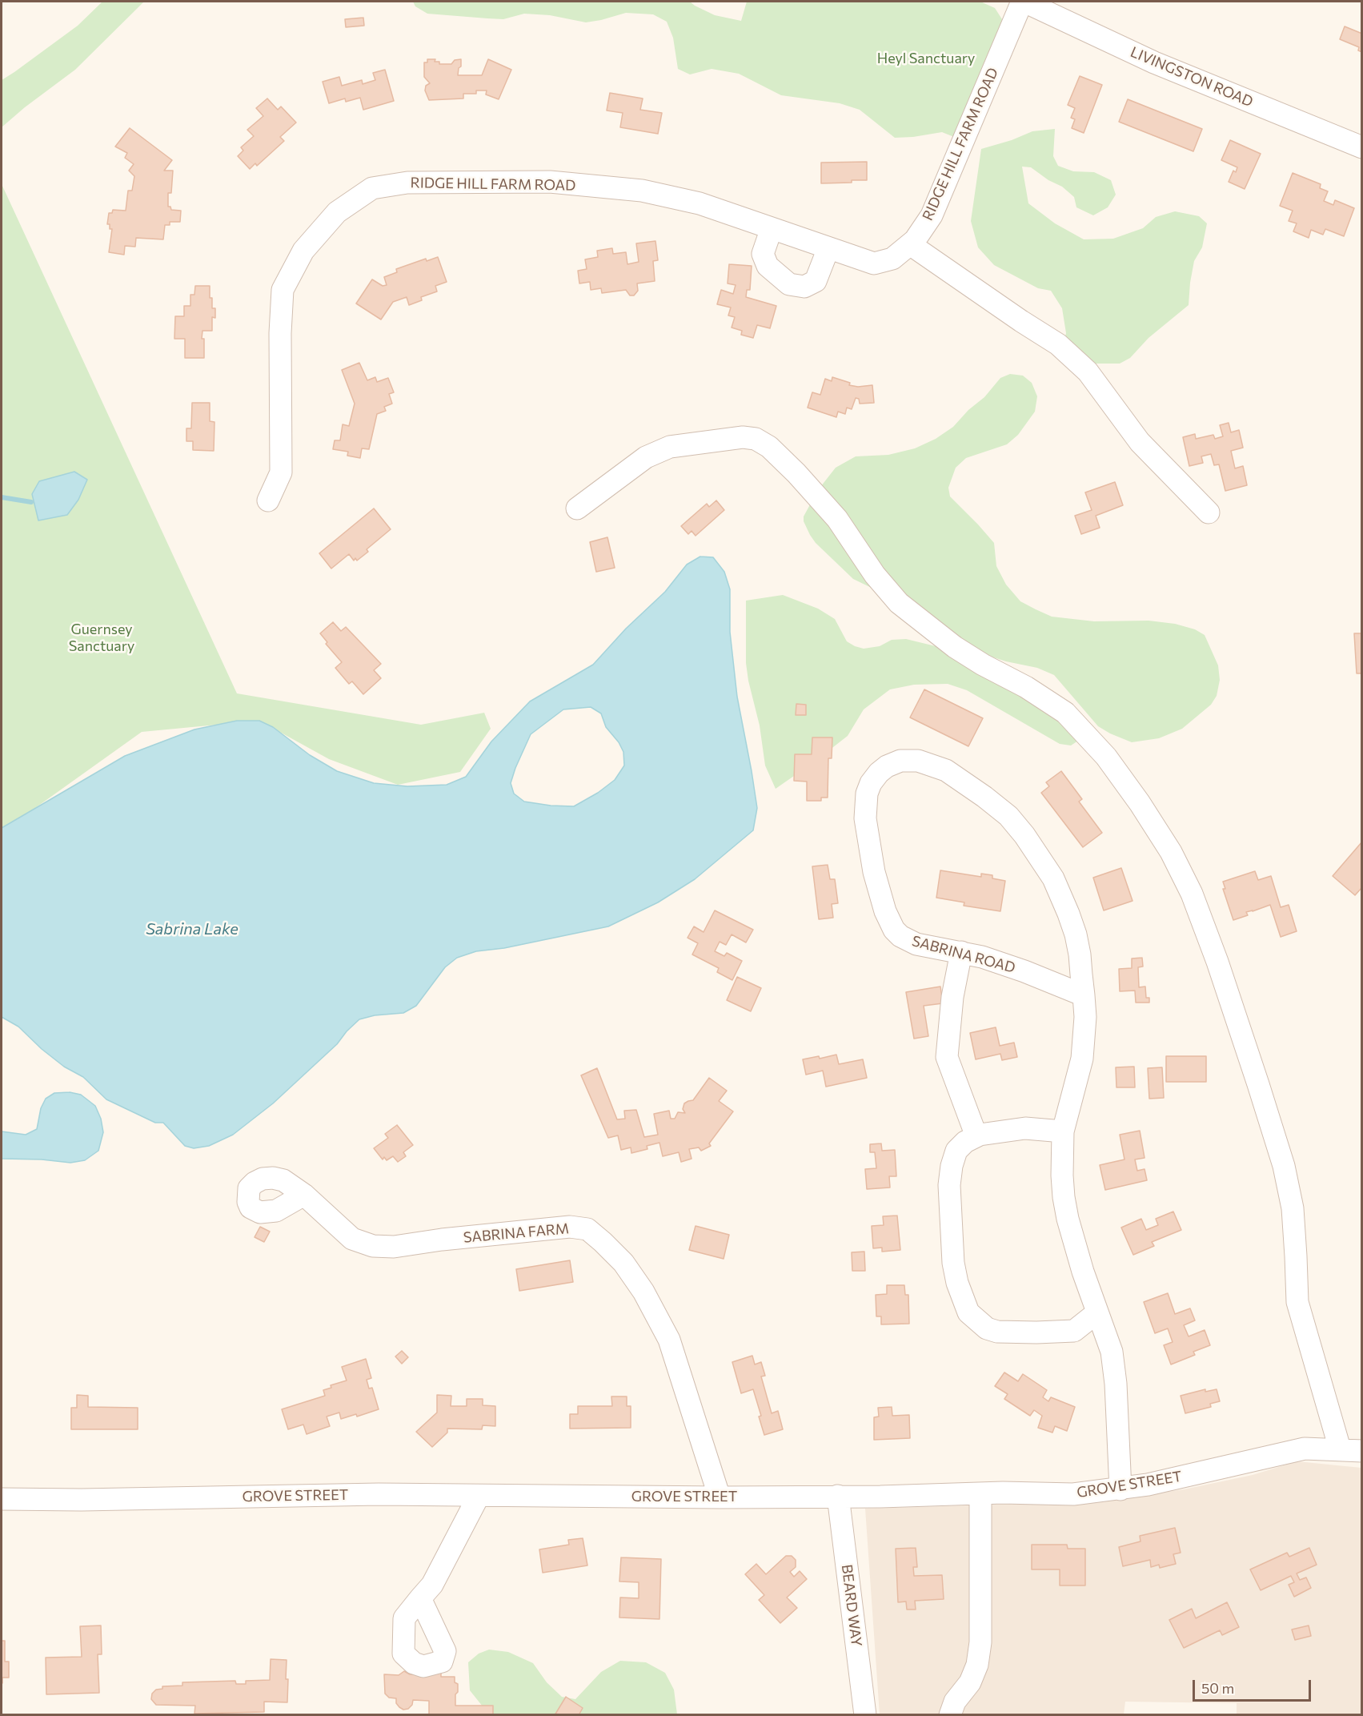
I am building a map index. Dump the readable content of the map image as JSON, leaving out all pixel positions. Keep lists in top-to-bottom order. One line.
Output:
{"streets":{"street":["LIVINGSTON ROAD","RIDGE HILL FARM ROAD","SABRINA ROAD","SABRINA FARM","GROVE STREET","BEARD WAY"]},"crossings":[["LIVINGSTON ROAD","RIDGE HILL FARM ROAD"],["SABRINA ROAD","GROVE STREET"],["SABRINA FARM","GROVE STREET"],["GROVE STREET","BEARD WAY"]],"water":["Sabrina Lake"],"parks":["Heyl Sanctuary","Guernsey Sanctuary"],"scale_bar":"50 m"}
